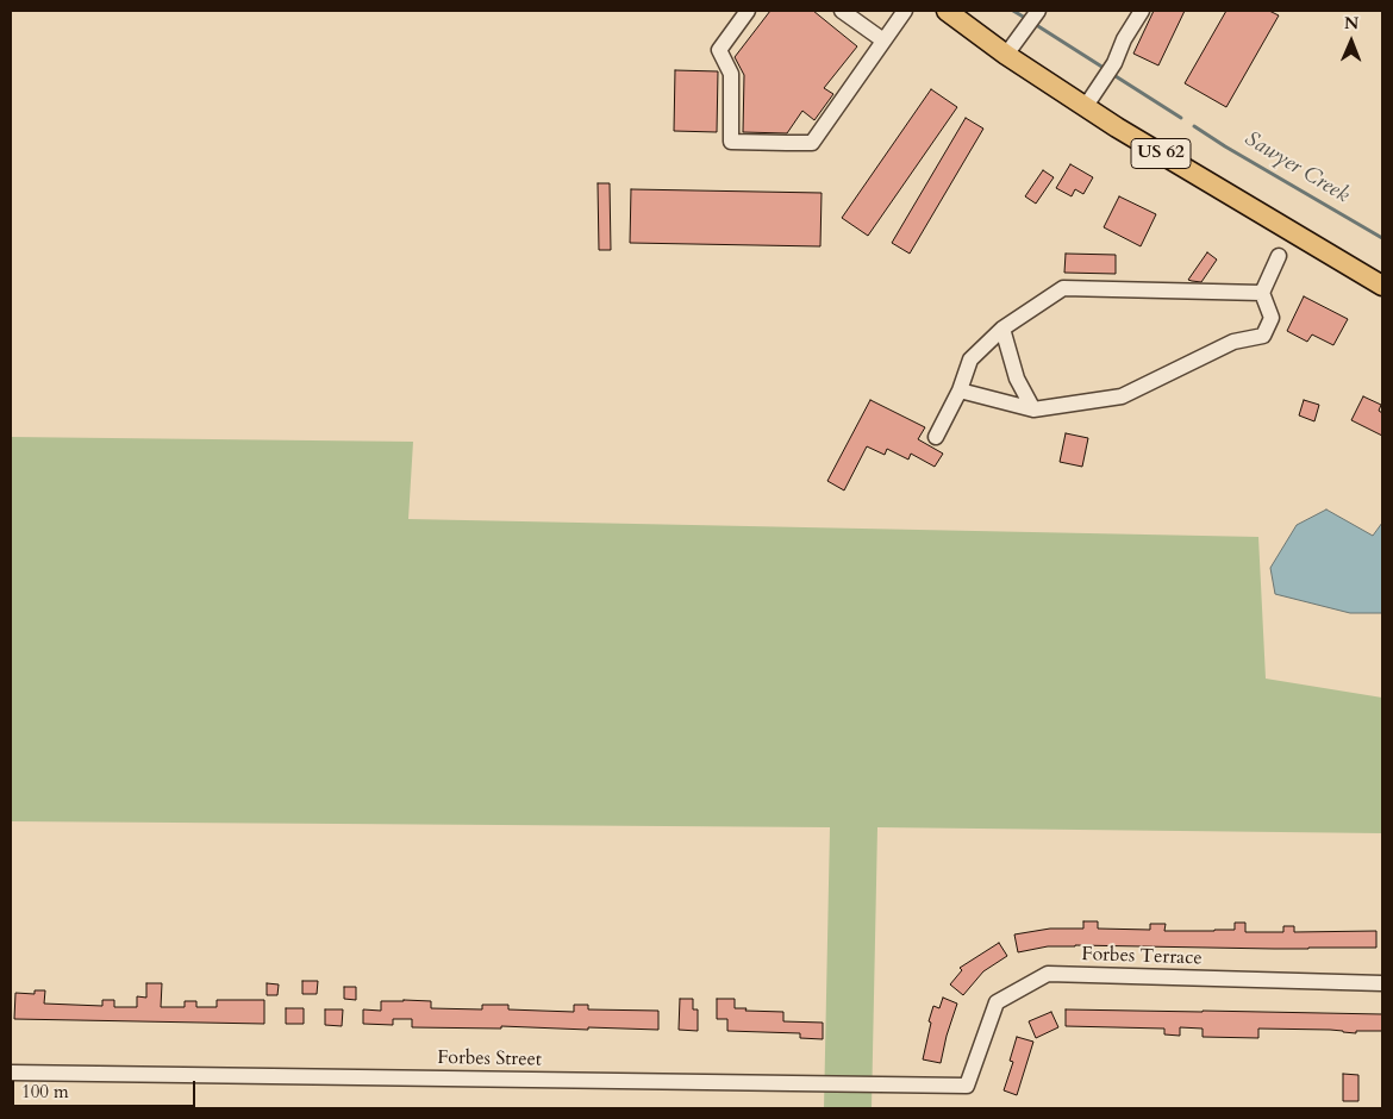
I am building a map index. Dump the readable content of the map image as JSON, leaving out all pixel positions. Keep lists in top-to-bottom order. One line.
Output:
{"streets":{"main road":["US 62"],"street":["Forbes Terrace","Forbes Street"]},"crossings":[["Forbes Terrace","Forbes Street"]],"water":["Sawyer Creek"],"scale_bar":"100 m","north":"top"}
